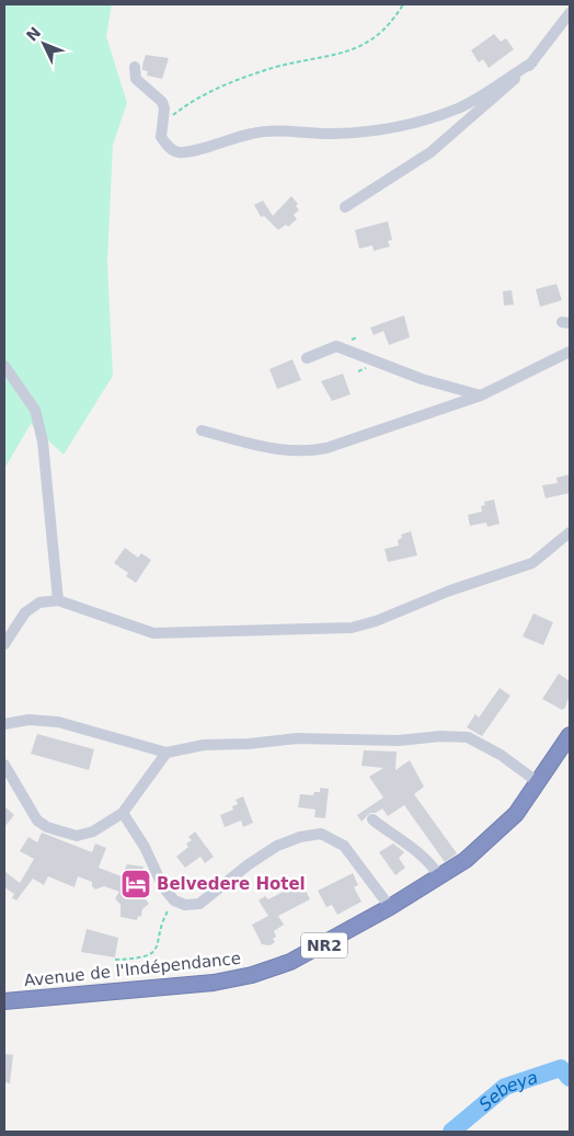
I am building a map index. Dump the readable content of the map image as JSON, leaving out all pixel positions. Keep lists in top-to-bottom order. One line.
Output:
{"streets":{"highway":["NR2","Avenue de l'Indépendance"]},"water":["Sebeya"],"places":{"hotel":["Belvedere Hotel"]},"north":"top left"}
